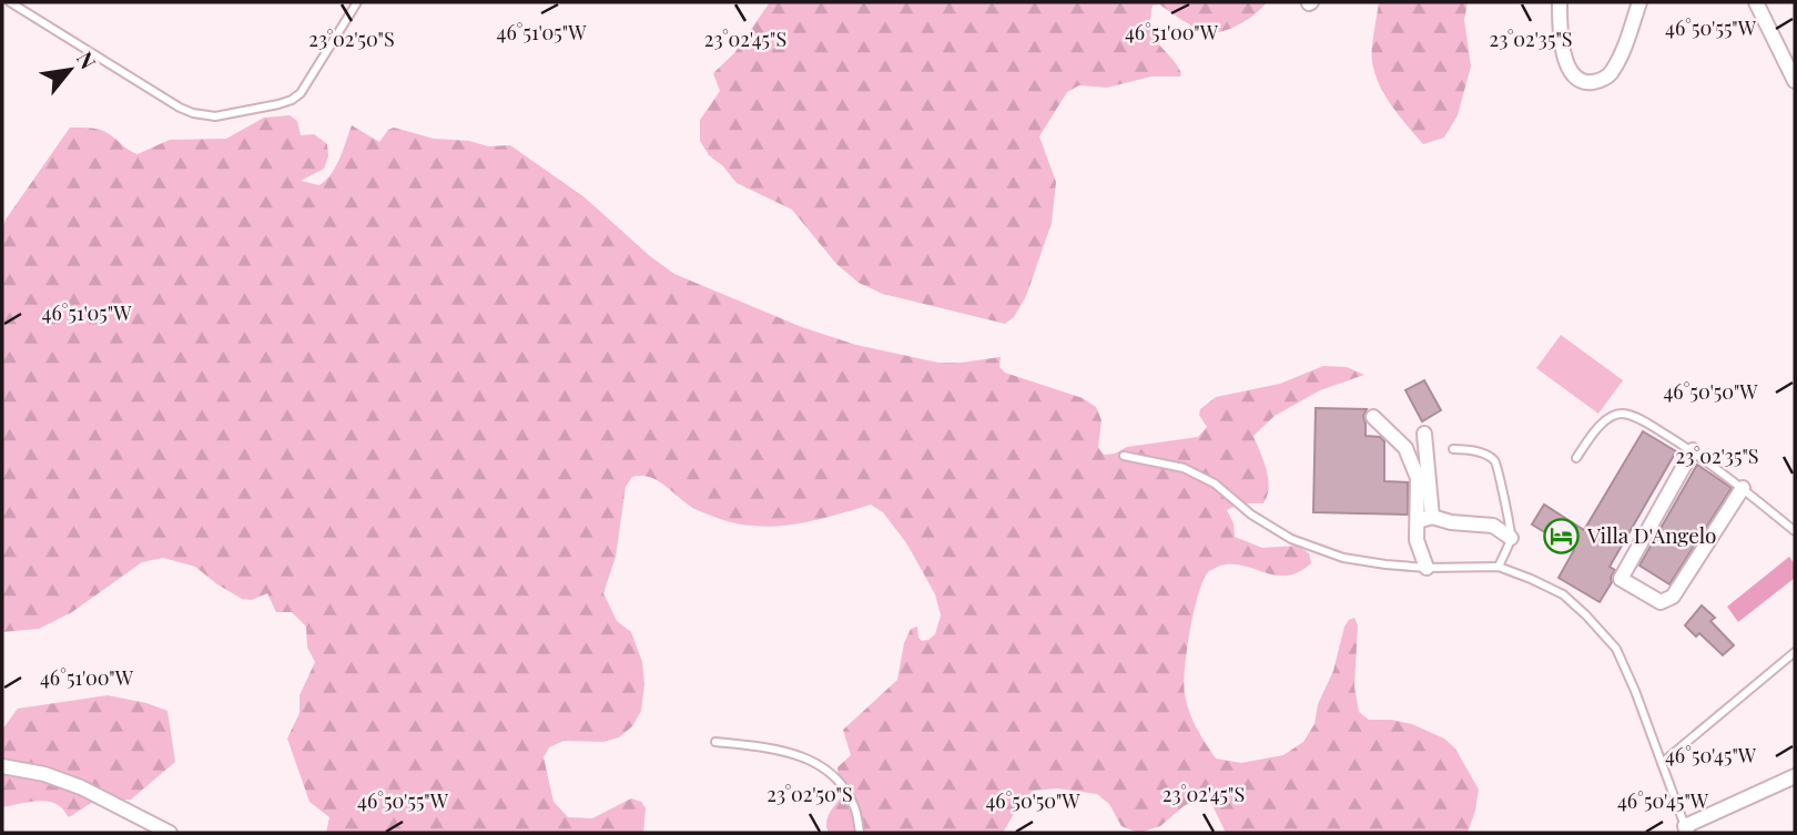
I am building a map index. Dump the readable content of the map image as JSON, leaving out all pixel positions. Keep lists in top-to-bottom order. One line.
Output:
{"places":{"hotel":["Villa D'Angelo"]},"north":"top right","coordinates":["46°50'55\"W","46°51'05\"W","46°51'00\"W","23°02'50\"S","23°02'45\"S","23°02'35\"S","46°50'50\"W","46°50'45\"W"]}
